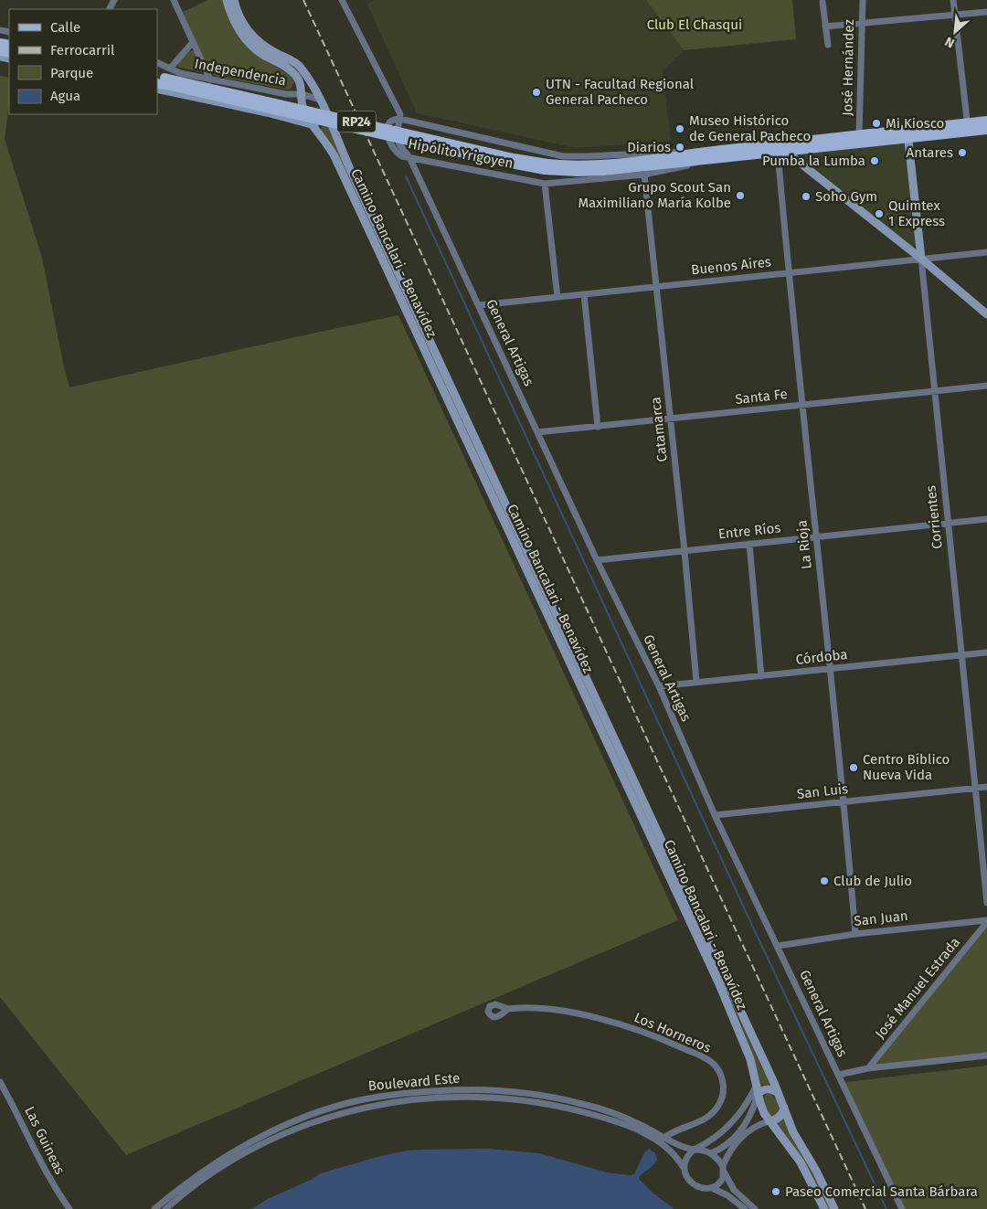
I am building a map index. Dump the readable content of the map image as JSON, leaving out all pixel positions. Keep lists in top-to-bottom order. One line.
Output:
{"streets":{"main road":["RP24","Camino Bancalari - Benavídez","Corrientes"],"street":["José Hernández","Independencia","Hipólito Yrigoyen","Buenos Aires","General Artigas","Santa Fe","Catamarca","Entre Ríos","La Rioja","Córdoba","San Luis","San Juan","José Manuel Estrada","Los Horneros","Boulevard Este","Las Guineas"]},"crossings":[["José Hernández","RP24"],["Independencia","Camino Bancalari - Benavídez"],["RP24","Hipólito Yrigoyen"],["RP24","Corrientes"],["RP24","La Rioja"],["Hipólito Yrigoyen","General Artigas"],["Hipólito Yrigoyen","Catamarca"],["Buenos Aires","General Artigas"],["Buenos Aires","Catamarca"],["Buenos Aires","Corrientes"],["Buenos Aires","La Rioja"],["General Artigas","Santa Fe"],["General Artigas","Entre Ríos"],["General Artigas","Córdoba"],["General Artigas","San Luis"],["General Artigas","San Juan"],["Santa Fe","Catamarca"],["Santa Fe","Corrientes"],["Santa Fe","La Rioja"],["Catamarca","Entre Ríos"],["Catamarca","Córdoba"],["Corrientes","Entre Ríos"],["Corrientes","Córdoba"],["Corrientes","San Luis"],["Entre Ríos","La Rioja"],["La Rioja","Córdoba"],["La Rioja","San Luis"],["La Rioja","San Juan"],["San Juan","José Manuel Estrada"],["Los Horneros","Boulevard Este"]],"parks":["Club El Chasqui"],"places":["UTN - Facultad Regional General Pacheco","Mi Kiosco","Museo Histórico de General Pacheco","Diarios","Antares","Pumba la Lumba","Grupo Scout San Maximiliano María Kolbe","Soho Gym","Quimtex 1 Express","Centro Bíblico Nueva Vida","Club de Julio","Paseo Comercial Santa Bárbara"],"legend":["Calle","Ferrocarril","Parque","Agua"],"north":"bottom left"}
